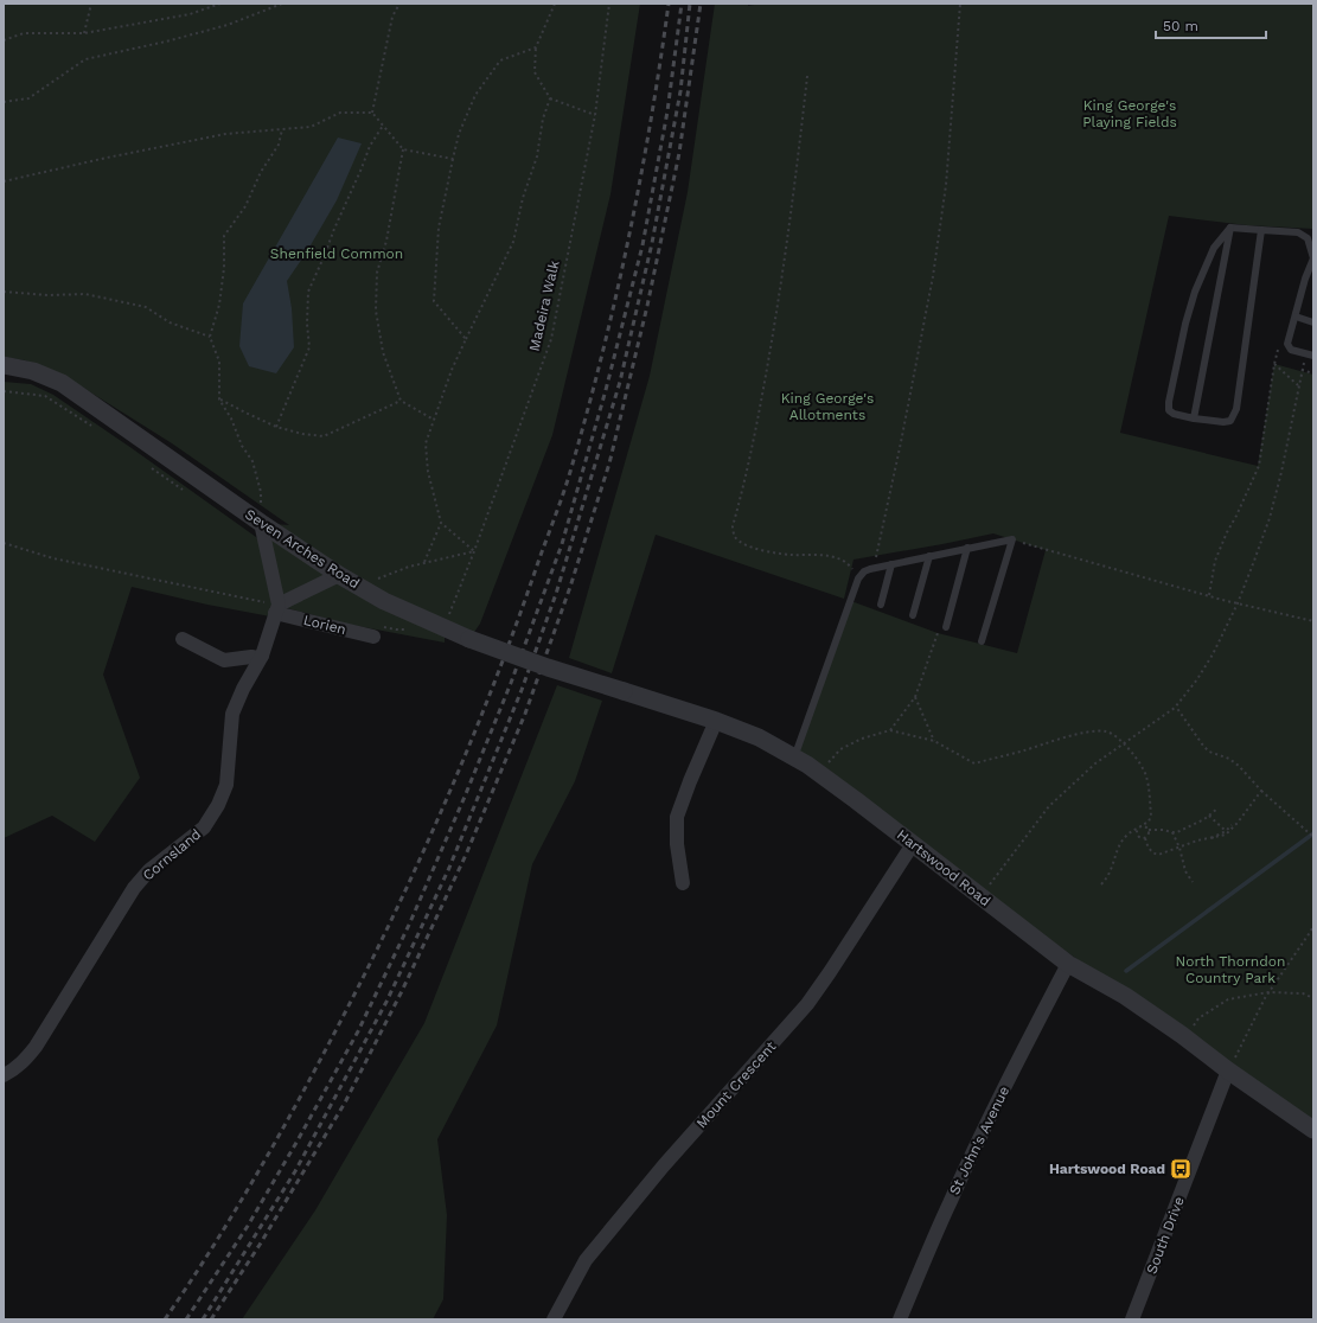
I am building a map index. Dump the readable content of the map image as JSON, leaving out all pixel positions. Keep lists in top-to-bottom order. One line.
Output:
{"streets":{"street":["Seven Arches Road","Lorien","Cornsland","Hartswood Road","Mount Crescent","St John's Avenue","South Drive"],"path":["Madeira Walk"]},"crossings":[["Madeira Walk","Seven Arches Road"],["Seven Arches Road","Cornsland"],["Seven Arches Road","Hartswood Road"],["Lorien","Cornsland"],["Hartswood Road","Mount Crescent"],["Hartswood Road","St John's Avenue"],["Hartswood Road","South Drive"]],"parks":["King George's Playing Fields","Shenfield Common","King George's Allotments","North Thorndon Country Park"],"places":{"bus stop":["Hartswood Road"]},"scale_bar":"50 m"}
